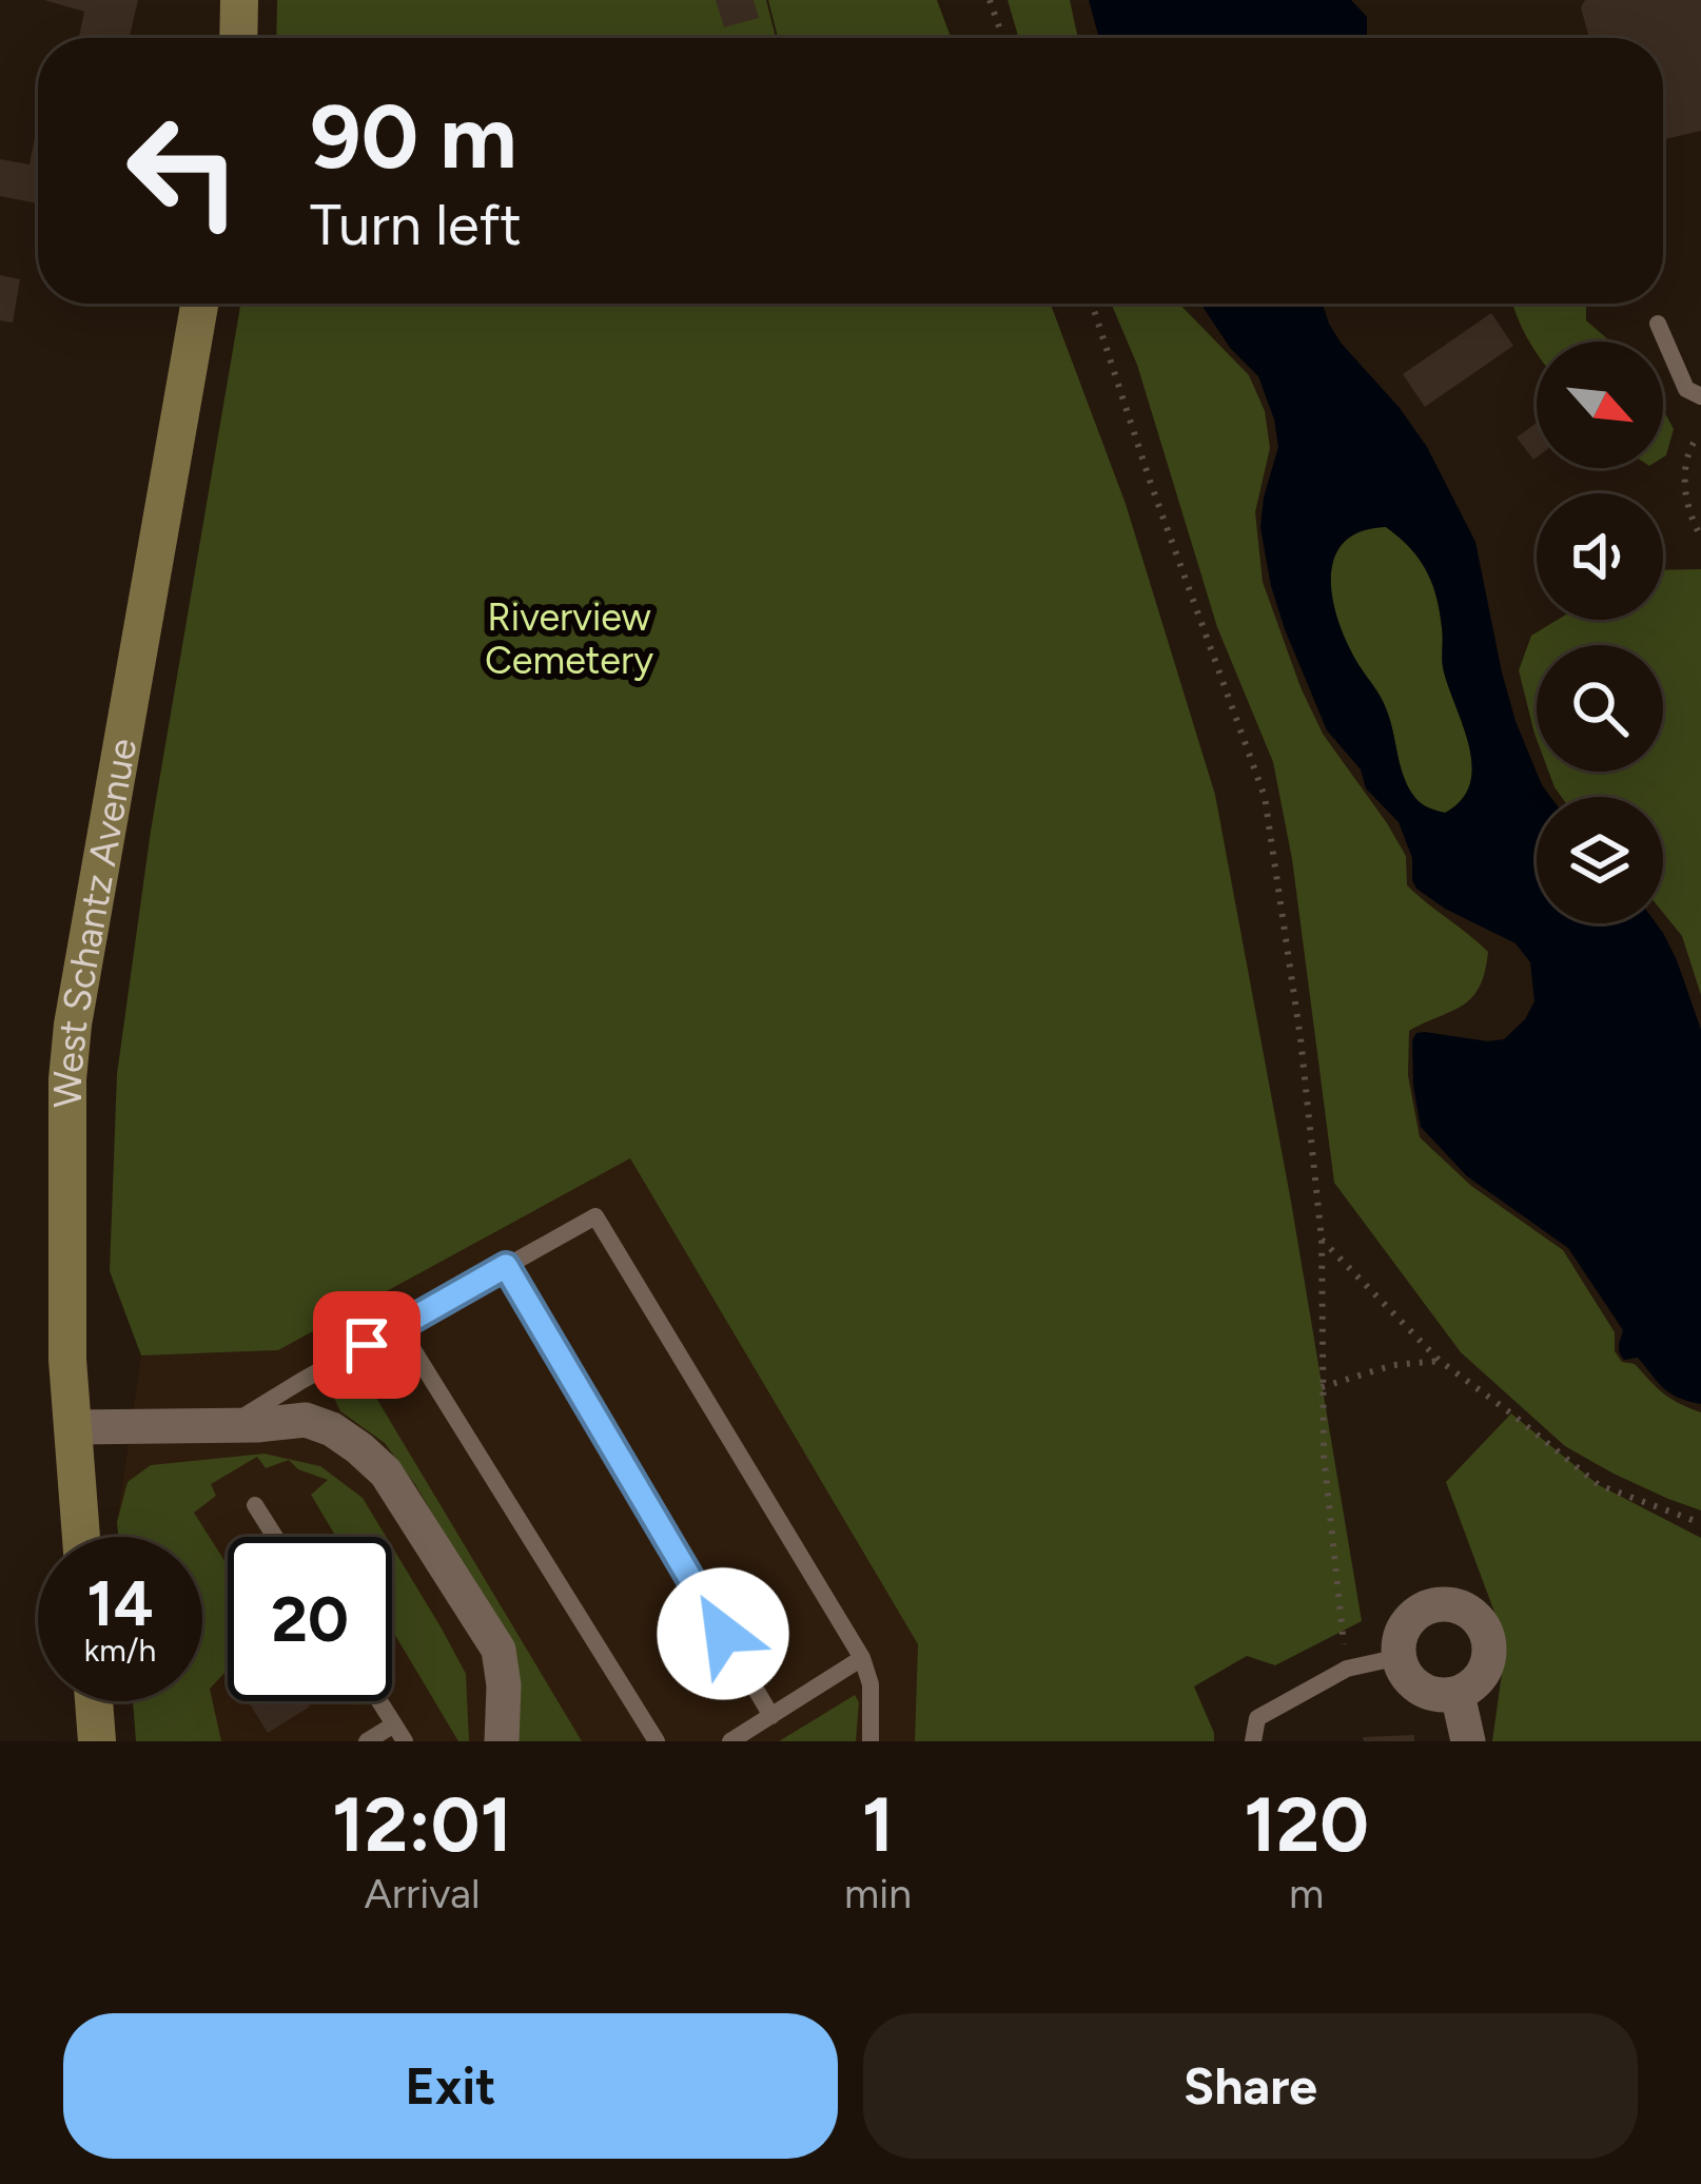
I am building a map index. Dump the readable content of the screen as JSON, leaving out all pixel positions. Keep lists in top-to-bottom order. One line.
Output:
{"streets":{"main road":["West Schantz Avenue"]},"parks":["Riverview Cemetery"],"north":"bottom right","page":{"turn":["90 m","Turn left"],"speed":"14 km/h","limit":"20","eta":["12:01","Arrival","1","min","120","m"],"buttons":["Exit","Share"]}}
